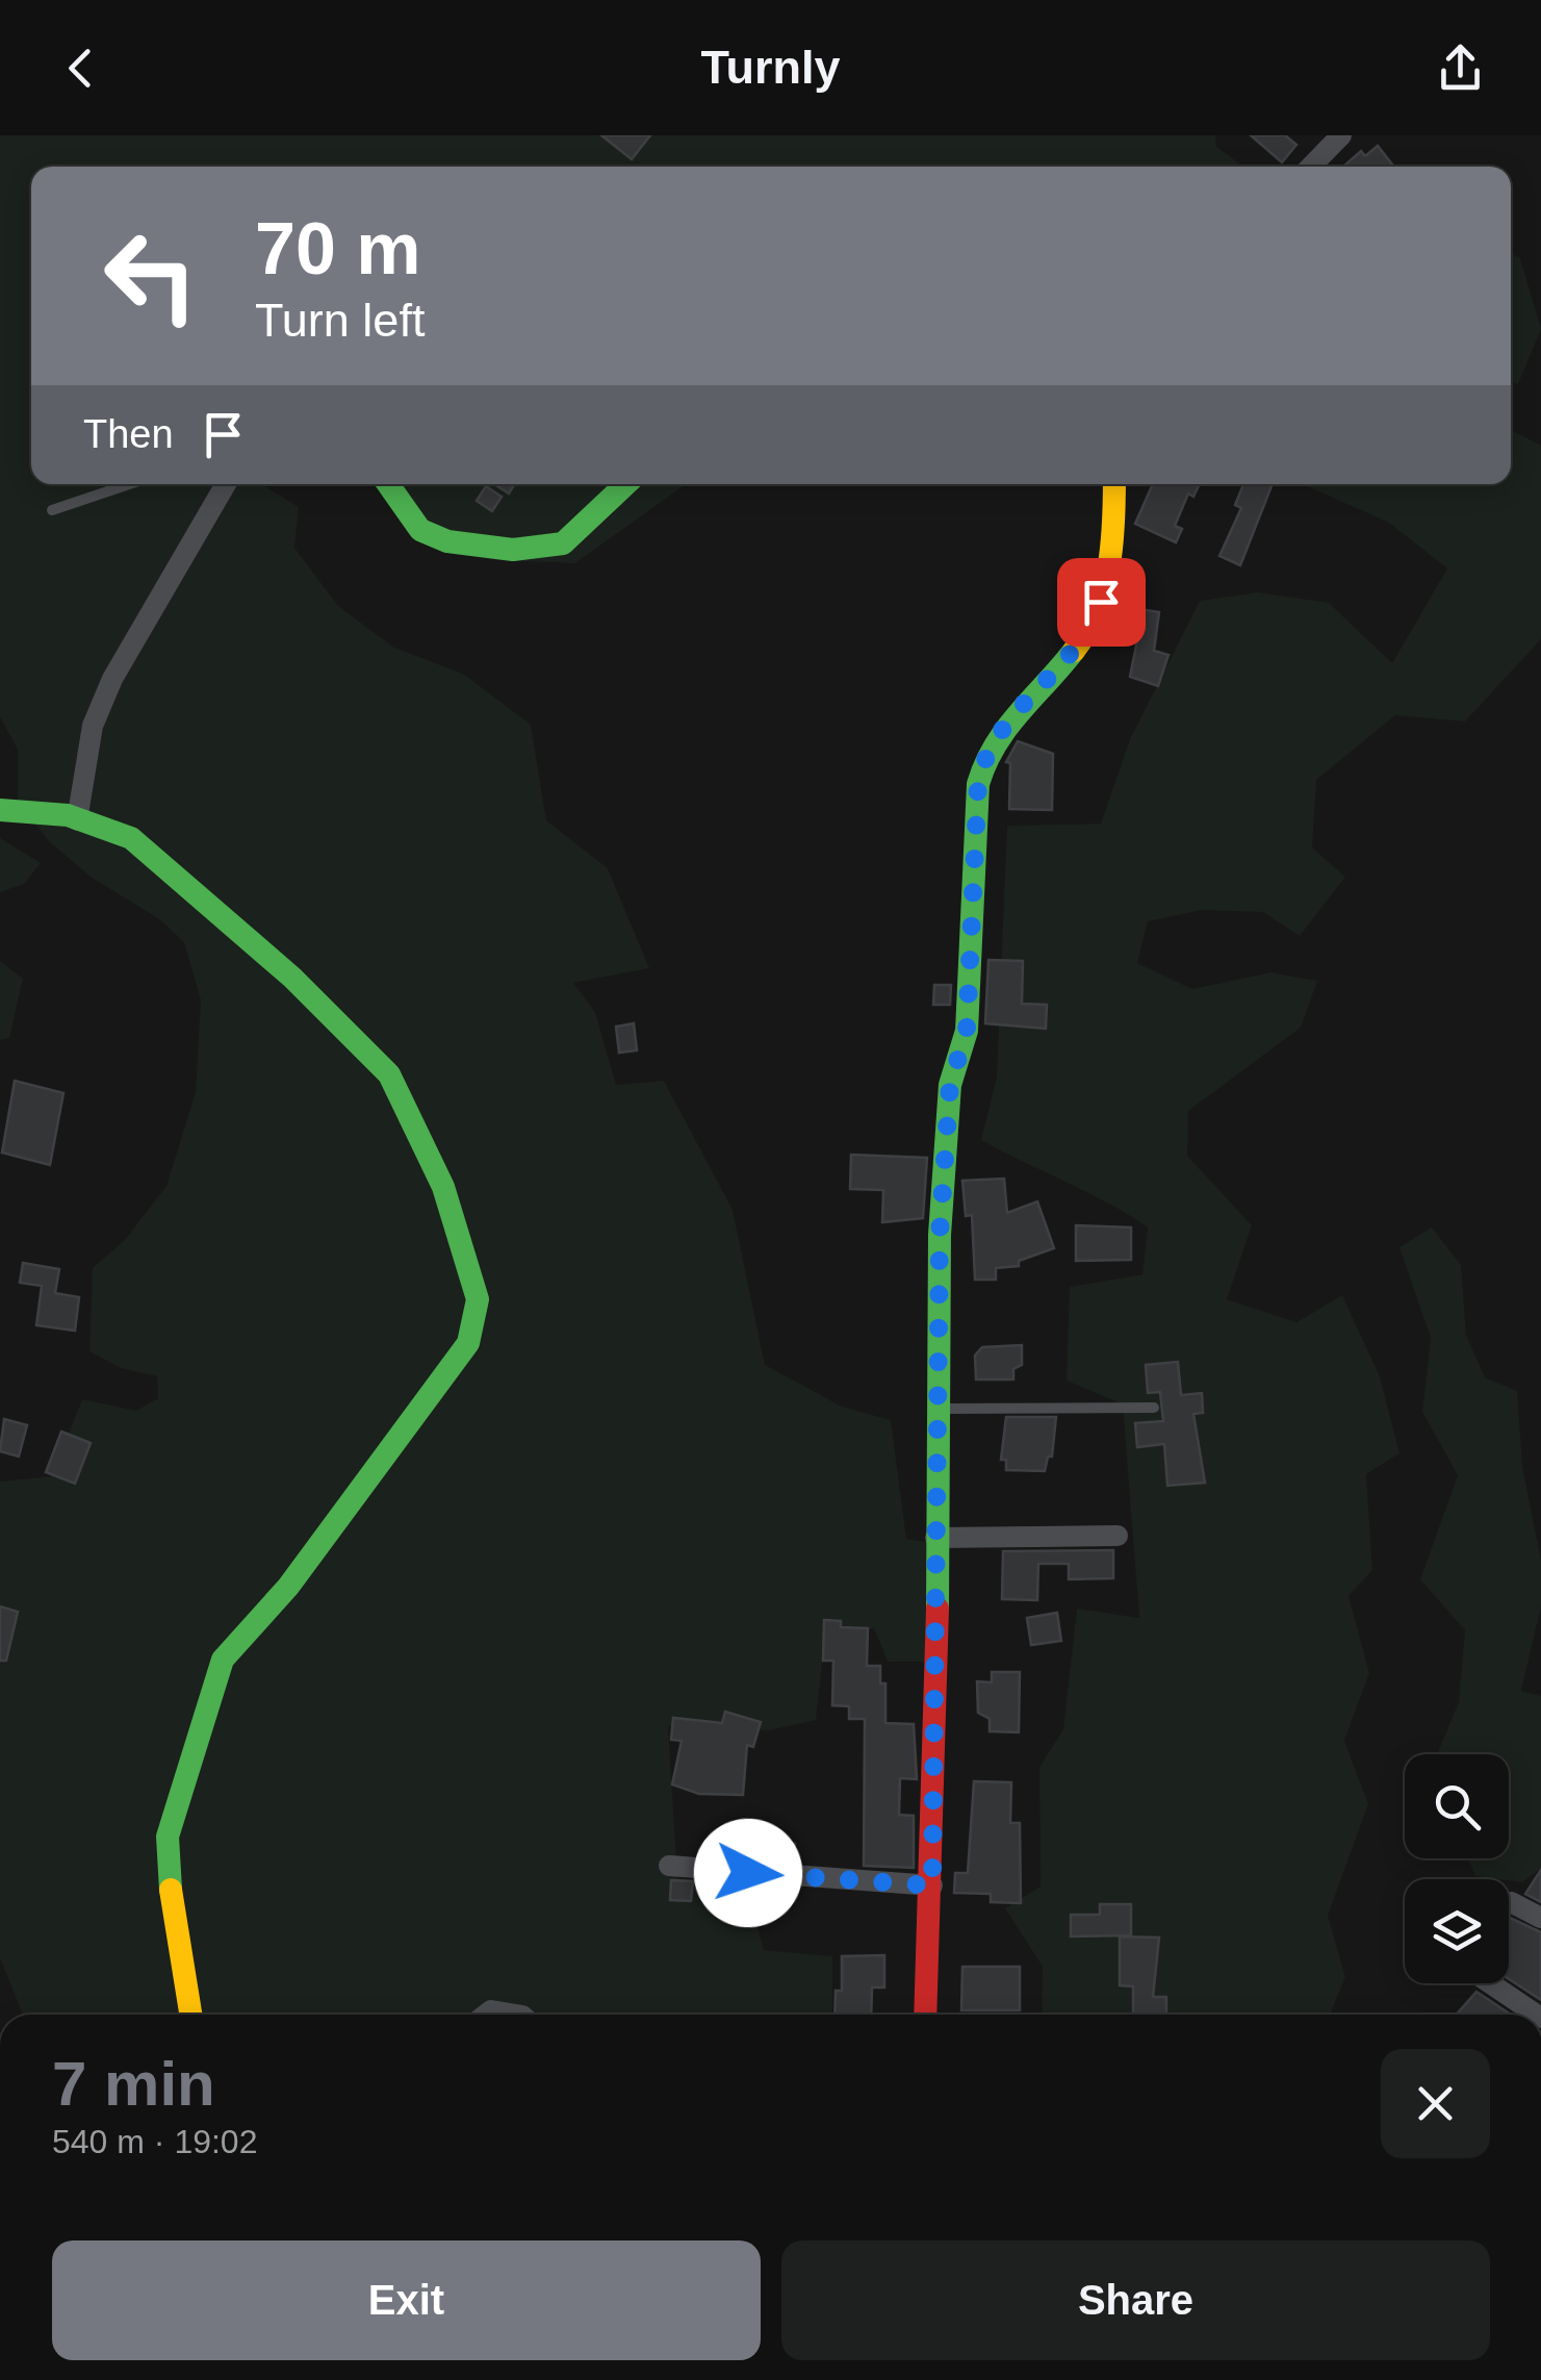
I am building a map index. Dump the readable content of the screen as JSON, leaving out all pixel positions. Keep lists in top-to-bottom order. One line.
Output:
{"page":{"header":"Turnly","turn":["70 m","Turn left"],"then":"Then","heading":["7 min","540 m · 19:02"],"buttons":["Exit","Share"]}}
